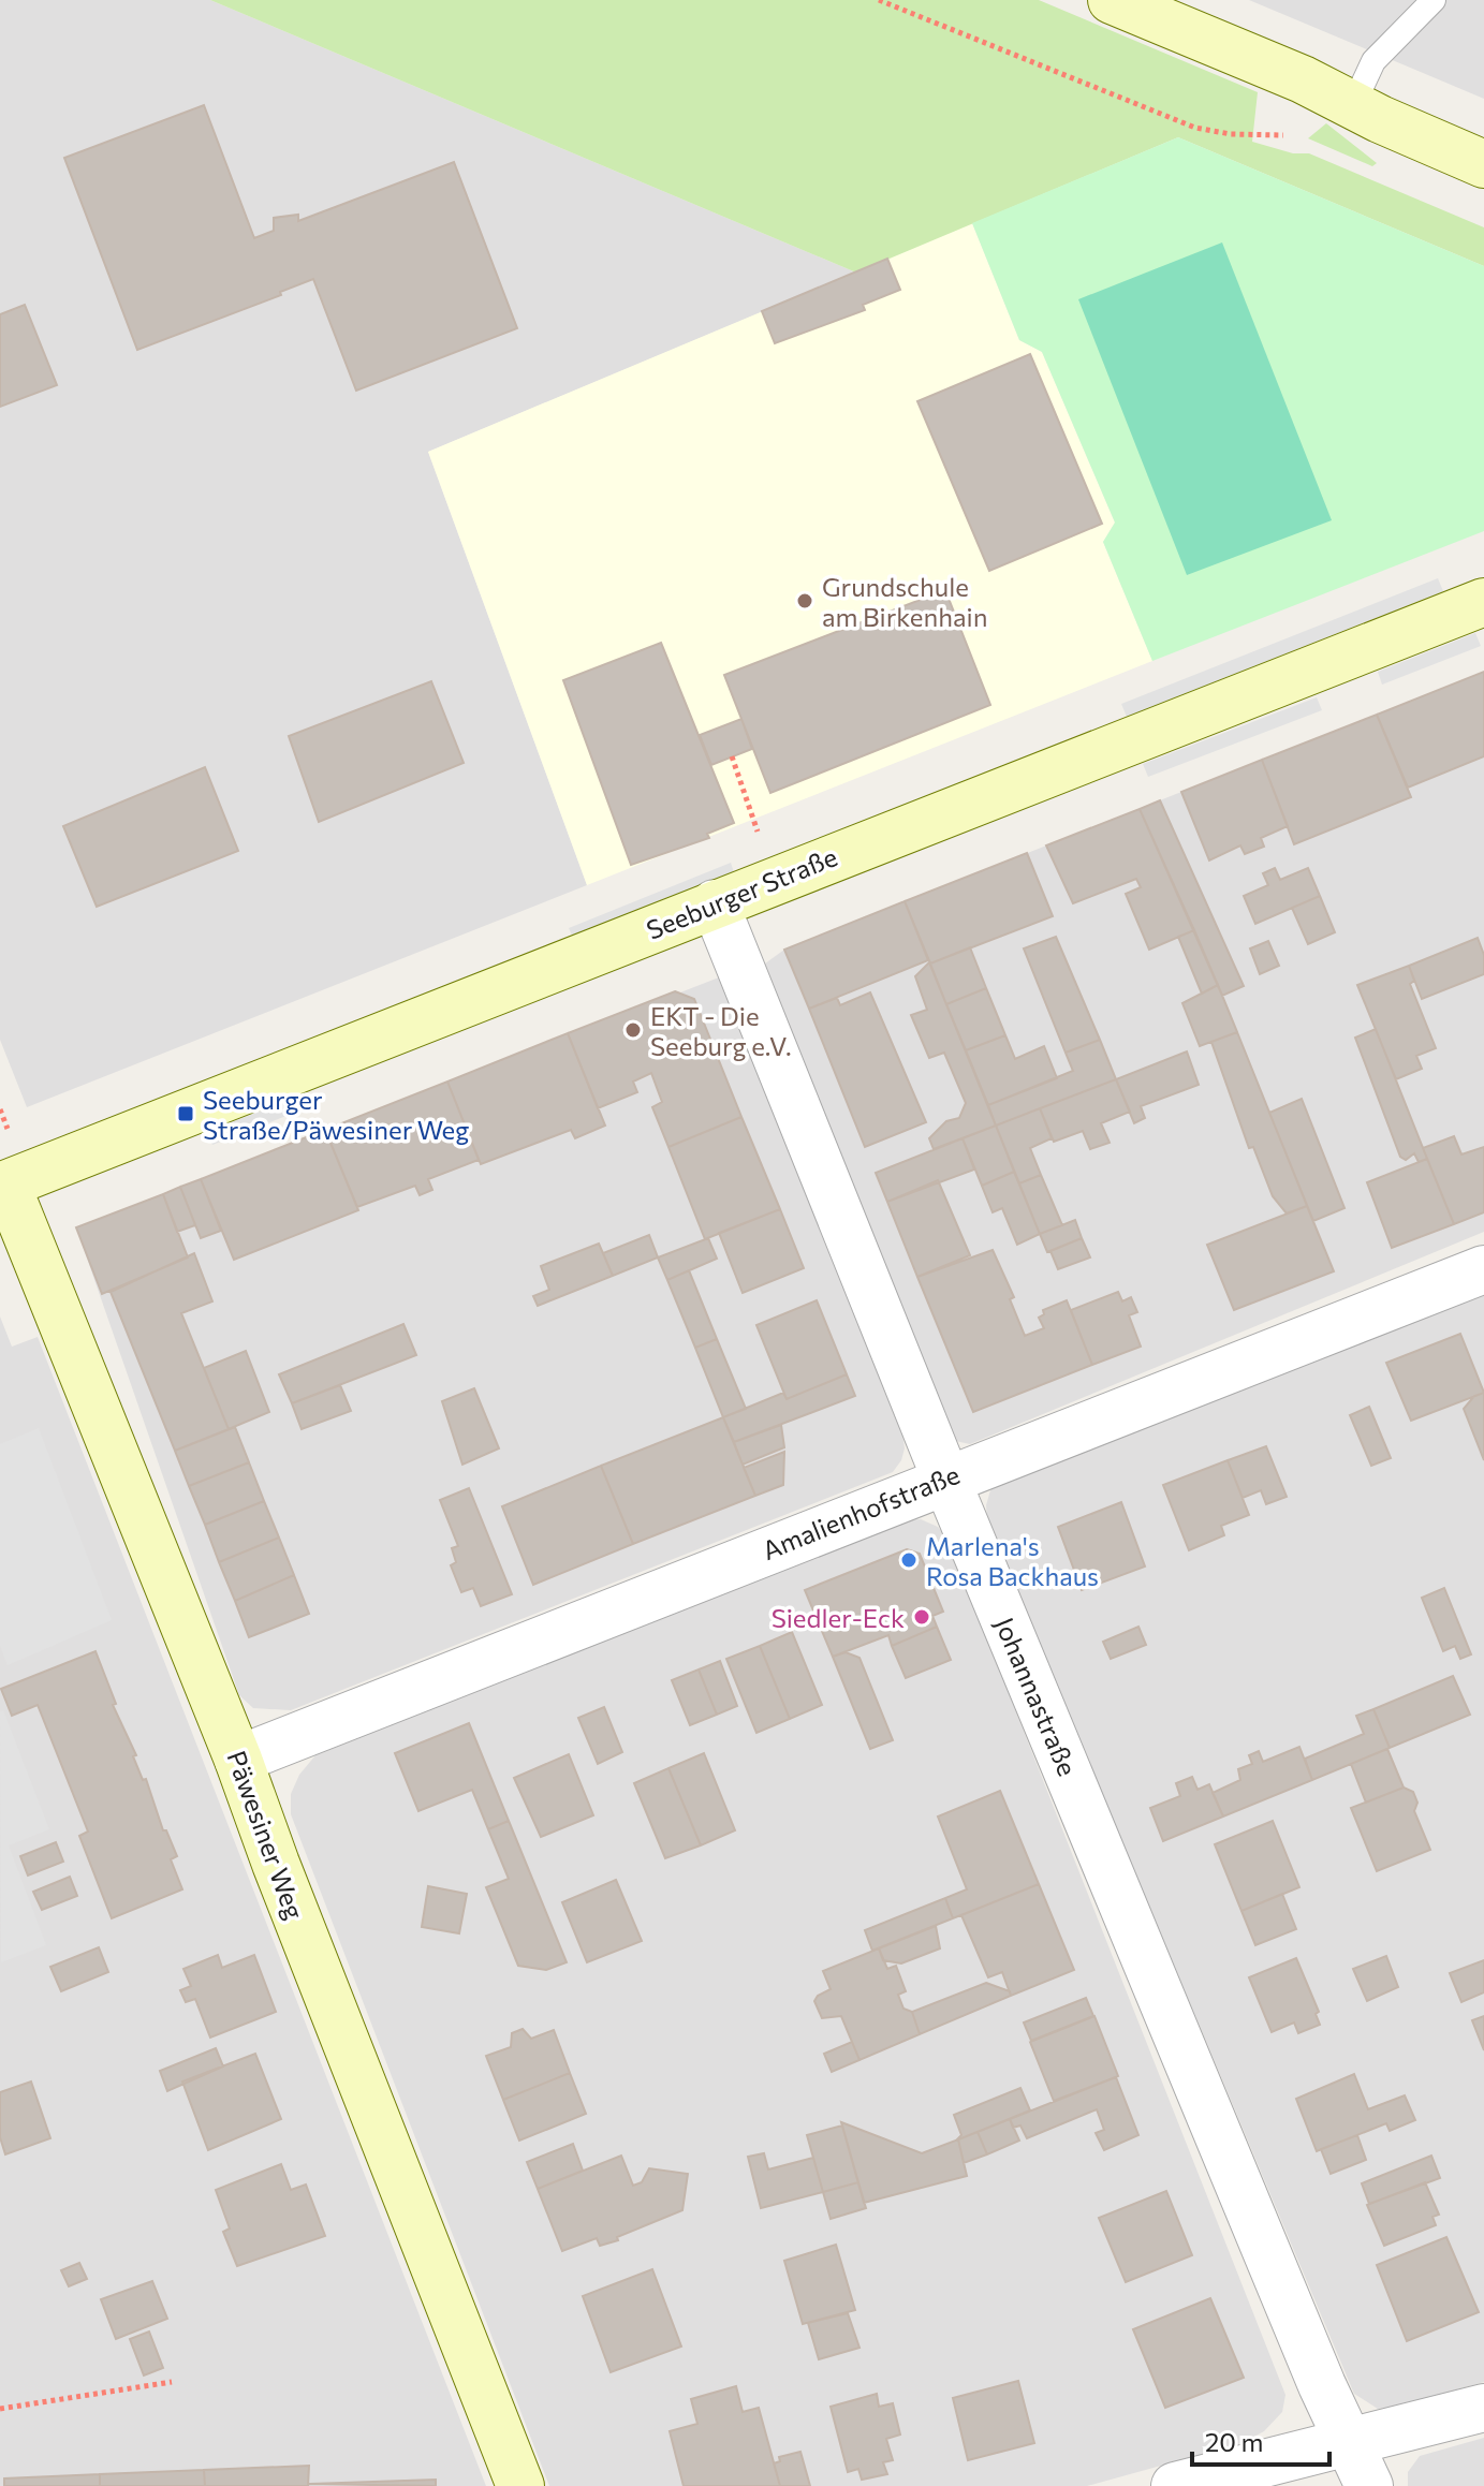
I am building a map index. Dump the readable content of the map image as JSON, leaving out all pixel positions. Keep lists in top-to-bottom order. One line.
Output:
{"streets":{"street":["Seeburger Straße","Amalienhofstraße","Johannastraße","Päwesiner Weg"]},"crossings":[["Seeburger Straße","Johannastraße"],["Seeburger Straße","Päwesiner Weg"],["Amalienhofstraße","Johannastraße"],["Amalienhofstraße","Päwesiner Weg"]],"places":{"other":["Grundschule am Birkenhain","EKT - Die Seeburg e.V.","Marlena's Rosa Backhaus","Siedler-Eck"],"transit":["Seeburger Straße/Päwesiner Weg"]},"scale_bar":"20 m"}
